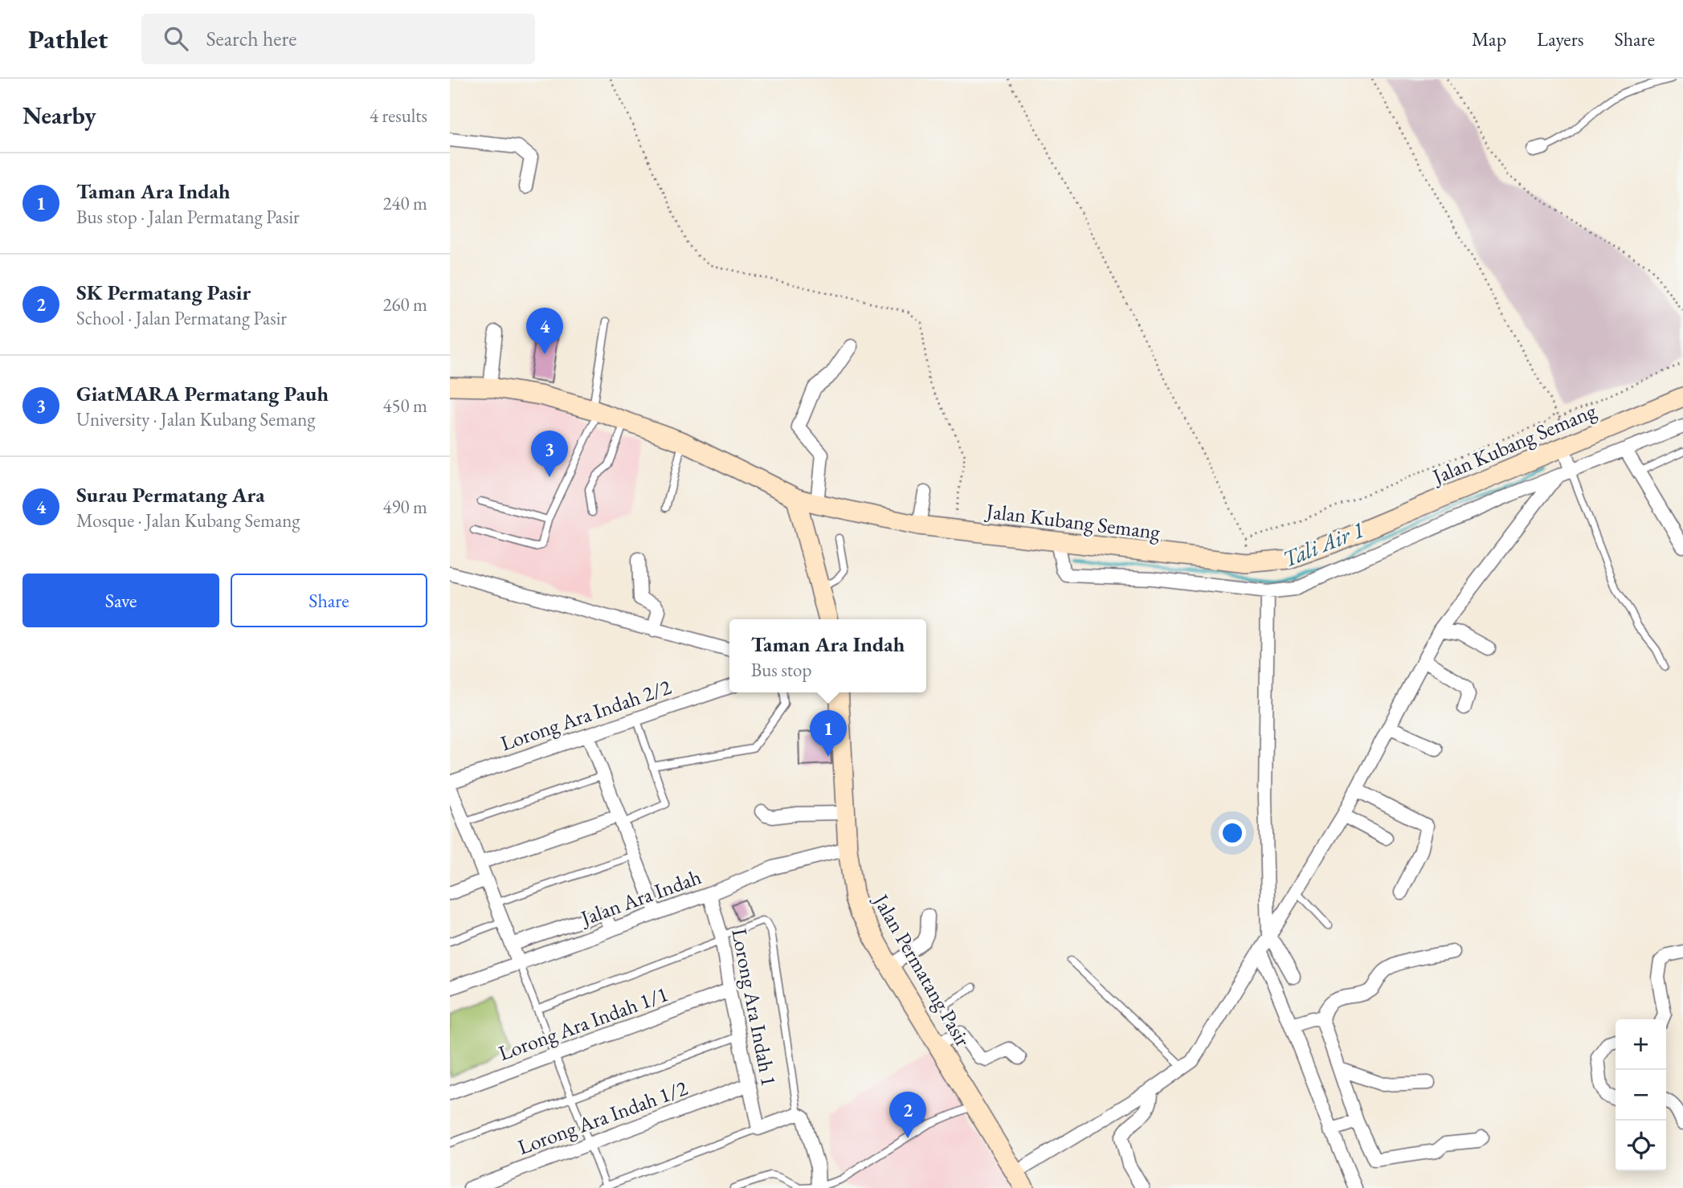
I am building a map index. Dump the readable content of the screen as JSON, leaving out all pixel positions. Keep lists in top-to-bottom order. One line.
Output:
{"streets":{"main road":["Jalan Kubang Semang","Jalan Permatang Pasir"],"street":["Lorong Ara Indah 2/2","Jalan Ara Indah","Lorong Ara Indah 1","Lorong Ara Indah 1/1","Lorong Ara Indah 1/2"]},"crossings":[["Jalan Ara Indah","Jalan Permatang Pasir"],["Jalan Ara Indah","Lorong Ara Indah 1"],["Lorong Ara Indah 1","Lorong Ara Indah 1/1"],["Lorong Ara Indah 1","Lorong Ara Indah 1/2"]],"water":["Tali Air 1"],"page":{"header":"Pathlet","search":"Search here","nav":["Map","Layers","Share"],"heading":["Nearby","4 results"],"list":[{"mark":"1","name":"Taman Ara Indah","note":"Bus stop · Jalan Permatang Pasir","value":"240 m"},{"mark":"2","name":"SK Permatang Pasir","note":"School · Jalan Permatang Pasir","value":"260 m"},{"mark":"3","name":"GiatMARA Permatang Pauh","note":"University · Jalan Kubang Semang","value":"450 m"},{"mark":"4","name":"Surau Permatang Ara","note":"Mosque · Jalan Kubang Semang","value":"490 m"}],"pins":["4","3","1","2"],"buttons":["Save","Share"],"popup":["Taman Ara Indah","Bus stop"],"map_buttons":["+","−"]}}
